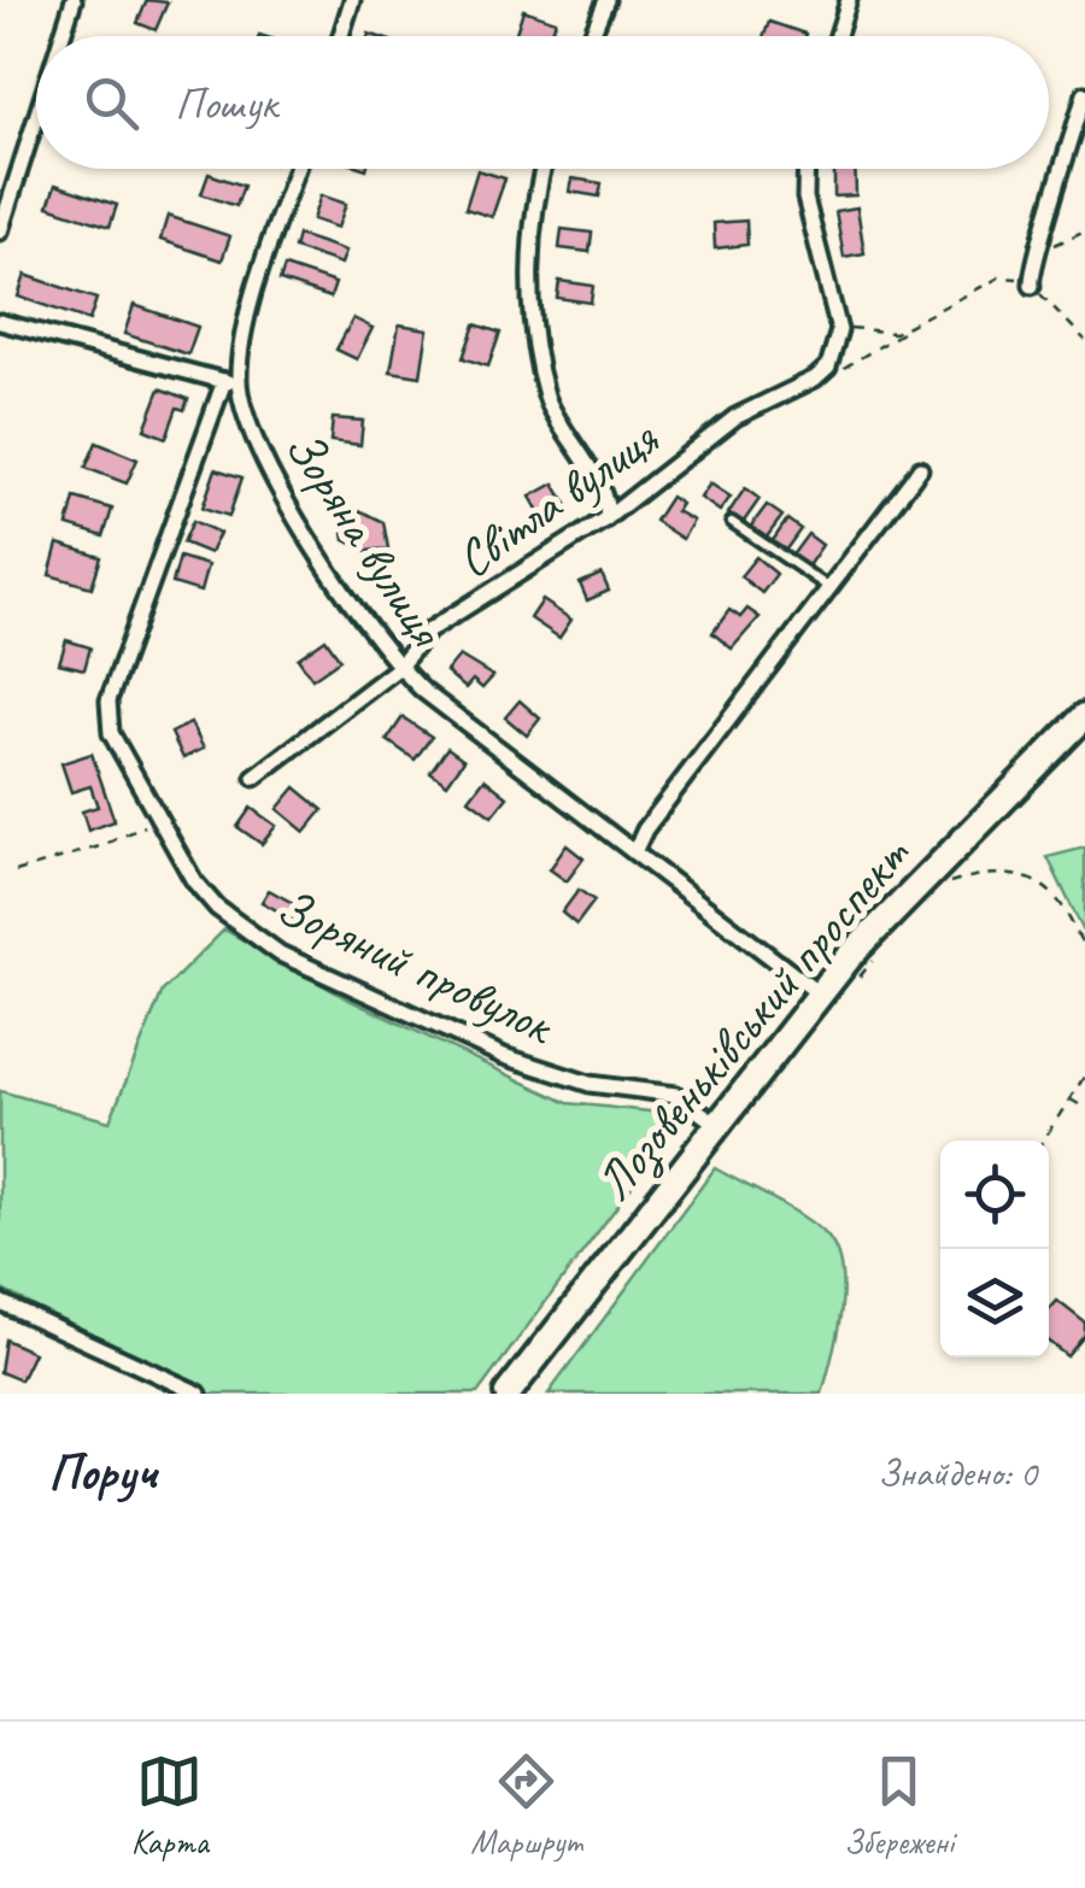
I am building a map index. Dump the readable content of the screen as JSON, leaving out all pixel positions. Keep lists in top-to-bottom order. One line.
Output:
{"streets":{"highway":["Лозовеньківський проспект"],"street":["Світла вулиця","Зоряна вулиця","Зоряний провулок"]},"crossings":[["Світла вулиця","Зоряна вулиця"],["Зоряна вулиця","Зоряний провулок"],["Зоряна вулиця","Лозовеньківський проспект"],["Зоряний провулок","Лозовеньківський проспект"]],"page":{"search":"Пошук","heading":["Поруч","Знайдено: 0"],"nav":["Карта","Маршрут","Збережені"]}}
